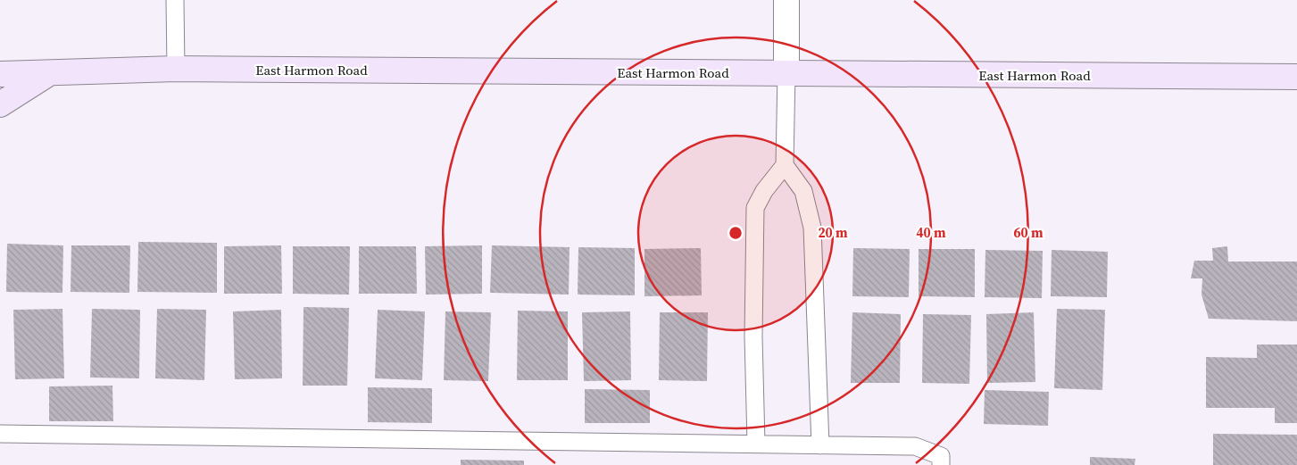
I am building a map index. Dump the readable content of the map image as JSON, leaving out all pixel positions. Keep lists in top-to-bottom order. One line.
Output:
{"streets":{"main road":["East Harmon Road"]},"rings":["20 m","40 m","60 m"]}
